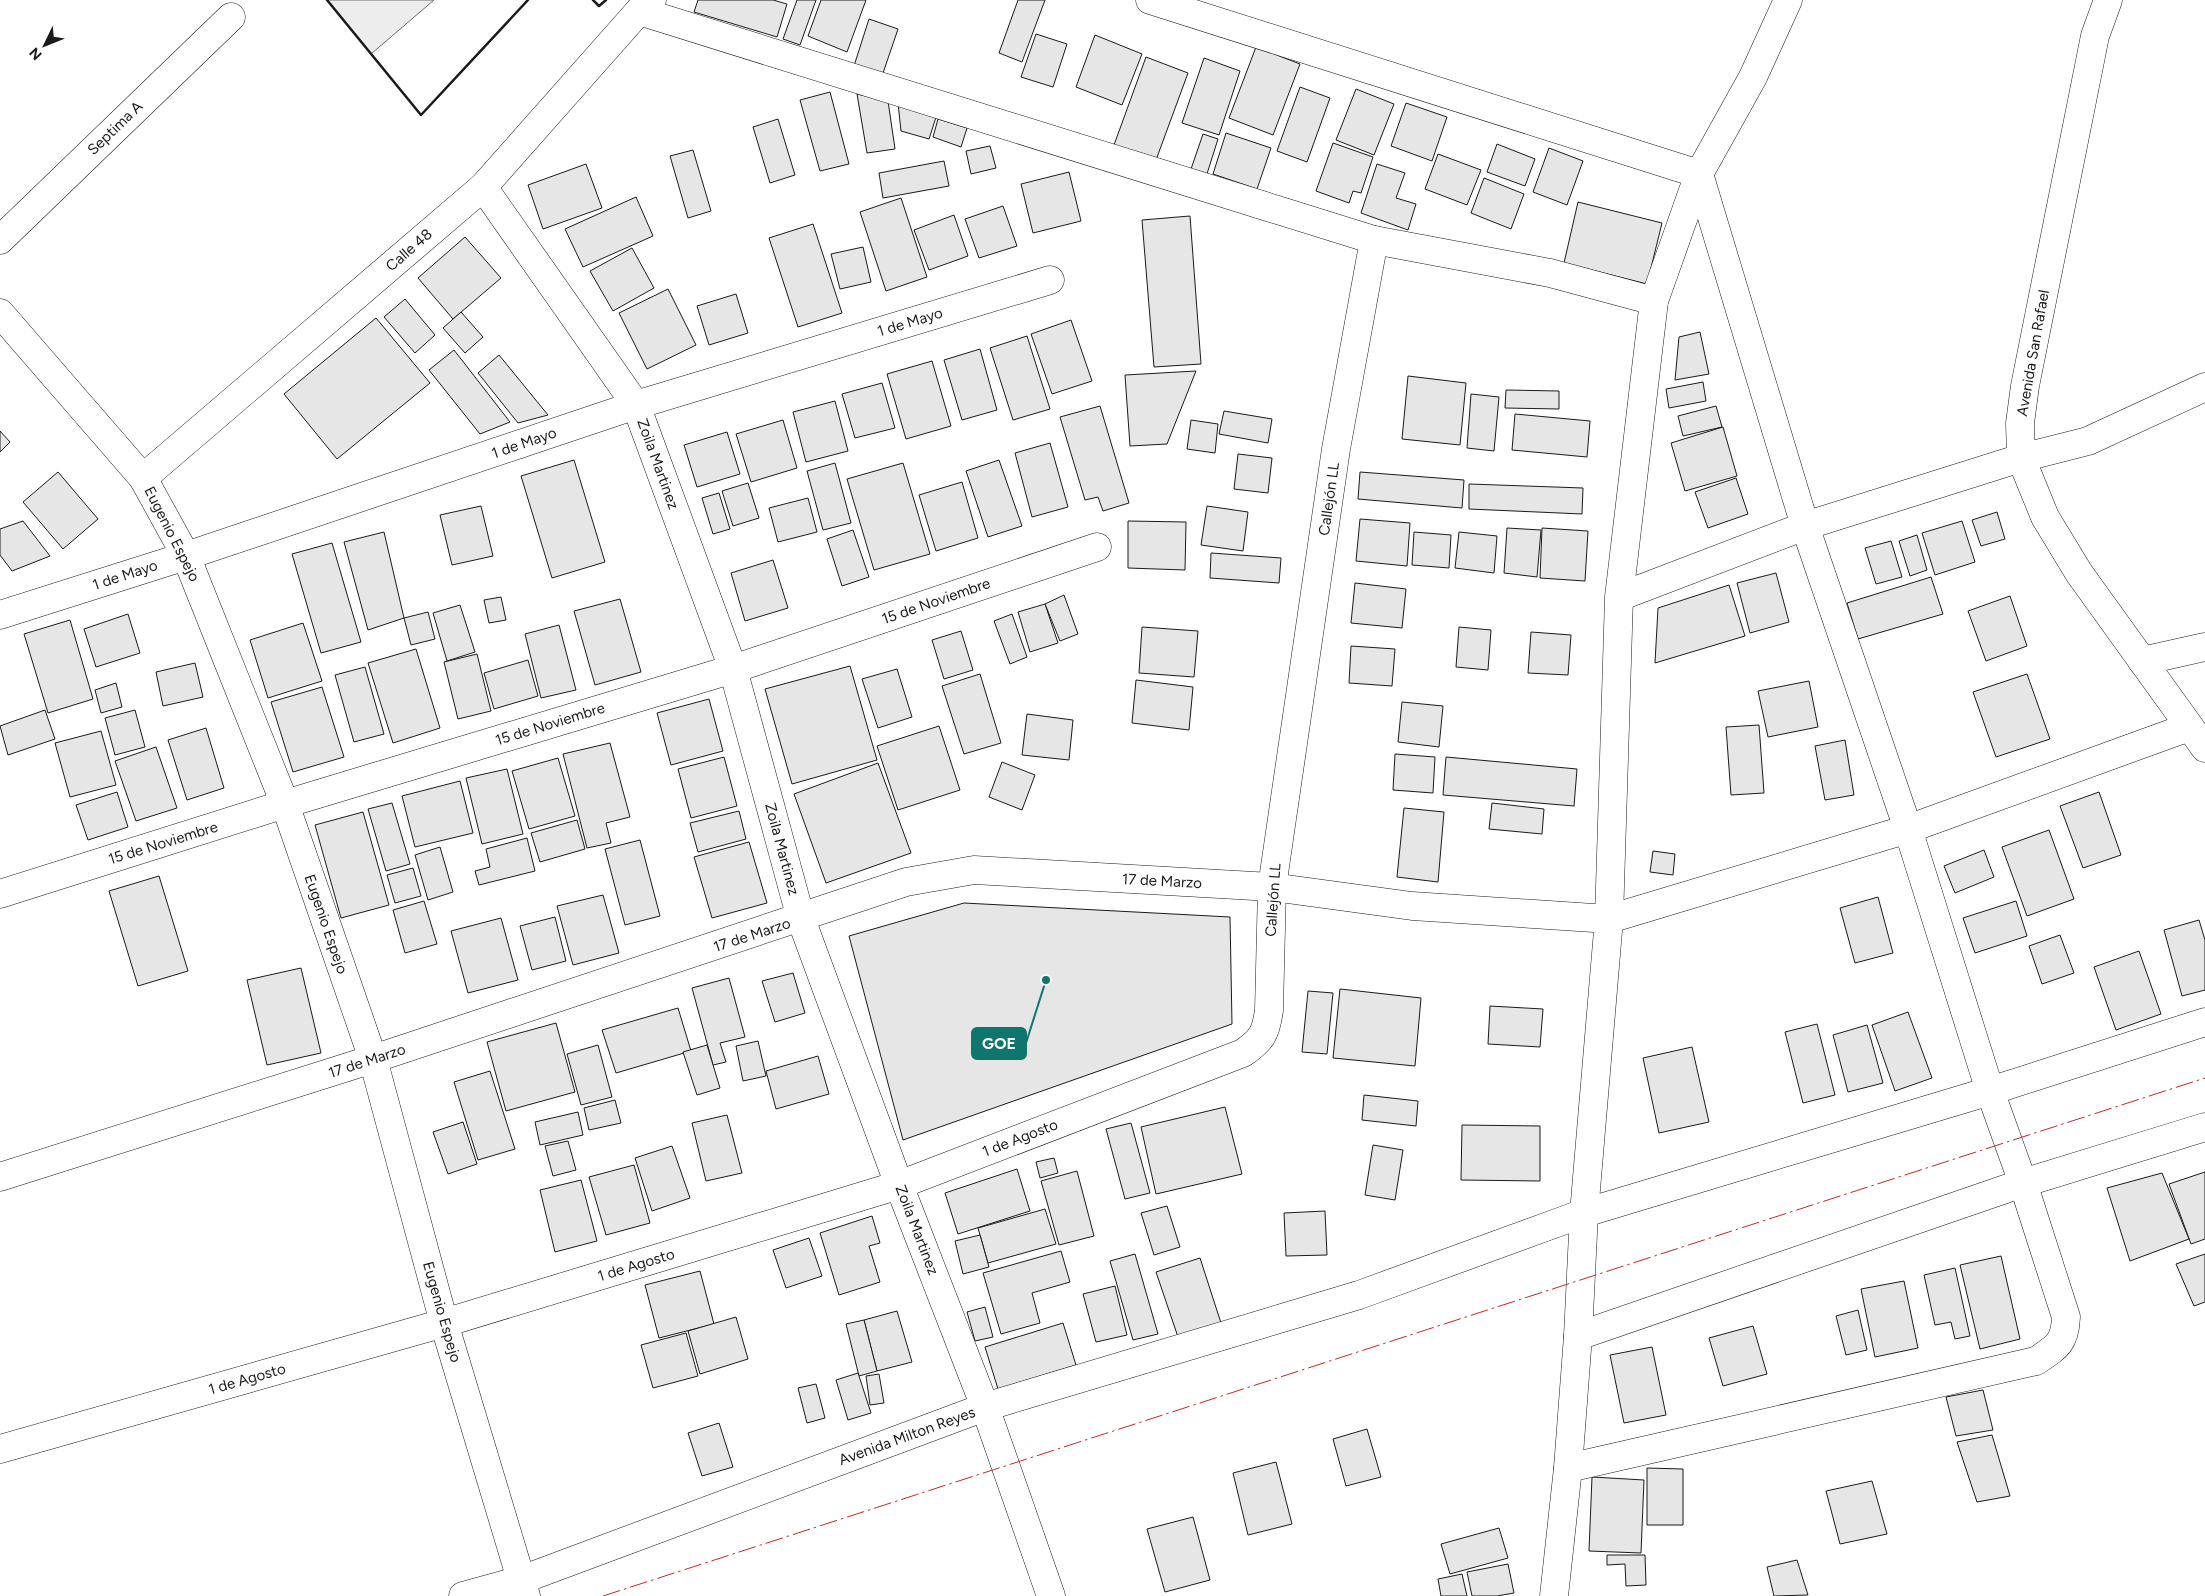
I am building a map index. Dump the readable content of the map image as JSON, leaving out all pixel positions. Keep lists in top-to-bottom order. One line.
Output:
{"streets":{"street":["Septima A","Calle 48","1 de Mayo","Avenida San Rafael","Zoila Martinez","Callejón LL","Eugenio Espejo","15 de Noviembre","17 de Marzo","1 de Agosto","Avenida Milton Reyes"]},"crossings":[["Calle 48","Zoila Martinez"],["Calle 48","Eugenio Espejo"],["1 de Mayo","Zoila Martinez"],["1 de Mayo","Eugenio Espejo"],["Zoila Martinez","15 de Noviembre"],["Zoila Martinez","17 de Marzo"],["Zoila Martinez","1 de Agosto"],["Zoila Martinez","Avenida Milton Reyes"],["Callejón LL","17 de Marzo"],["Callejón LL","1 de Agosto"],["Eugenio Espejo","15 de Noviembre"],["Eugenio Espejo","17 de Marzo"],["Eugenio Espejo","1 de Agosto"],["Eugenio Espejo","Avenida Milton Reyes"]],"places":["GOE"],"north":"bottom left"}
